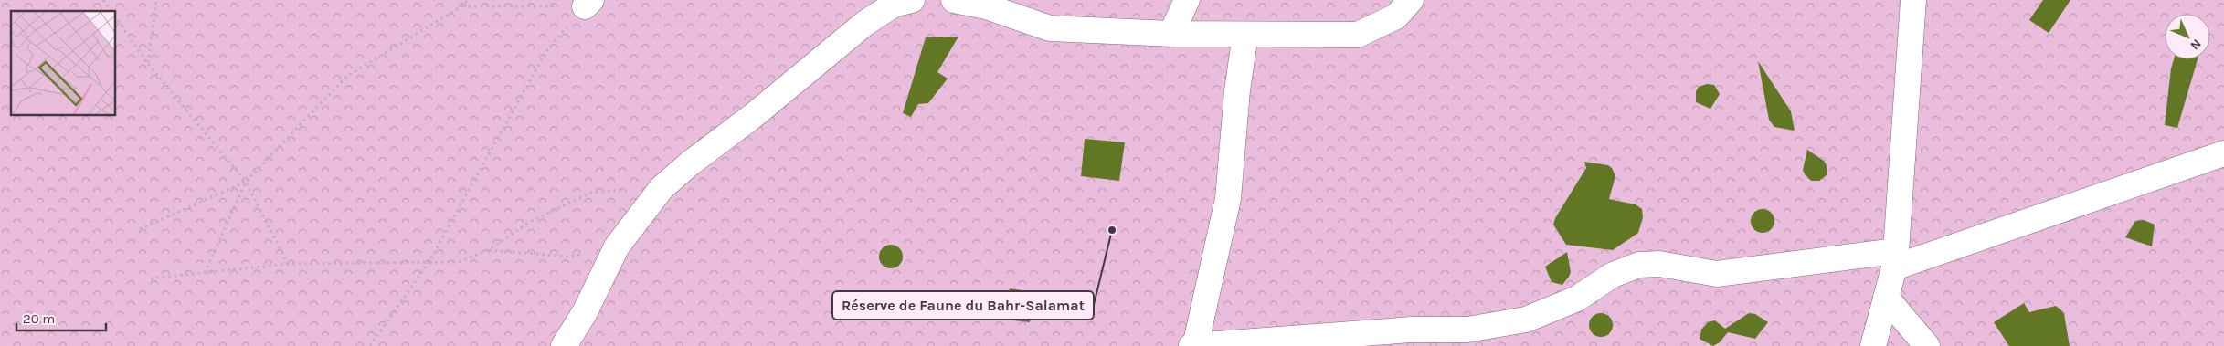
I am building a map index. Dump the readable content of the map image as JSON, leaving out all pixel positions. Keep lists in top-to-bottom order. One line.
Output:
{"places":["Réserve de Faune du Bahr-Salamat"],"scale_bar":"20 m","north":"bottom right"}
